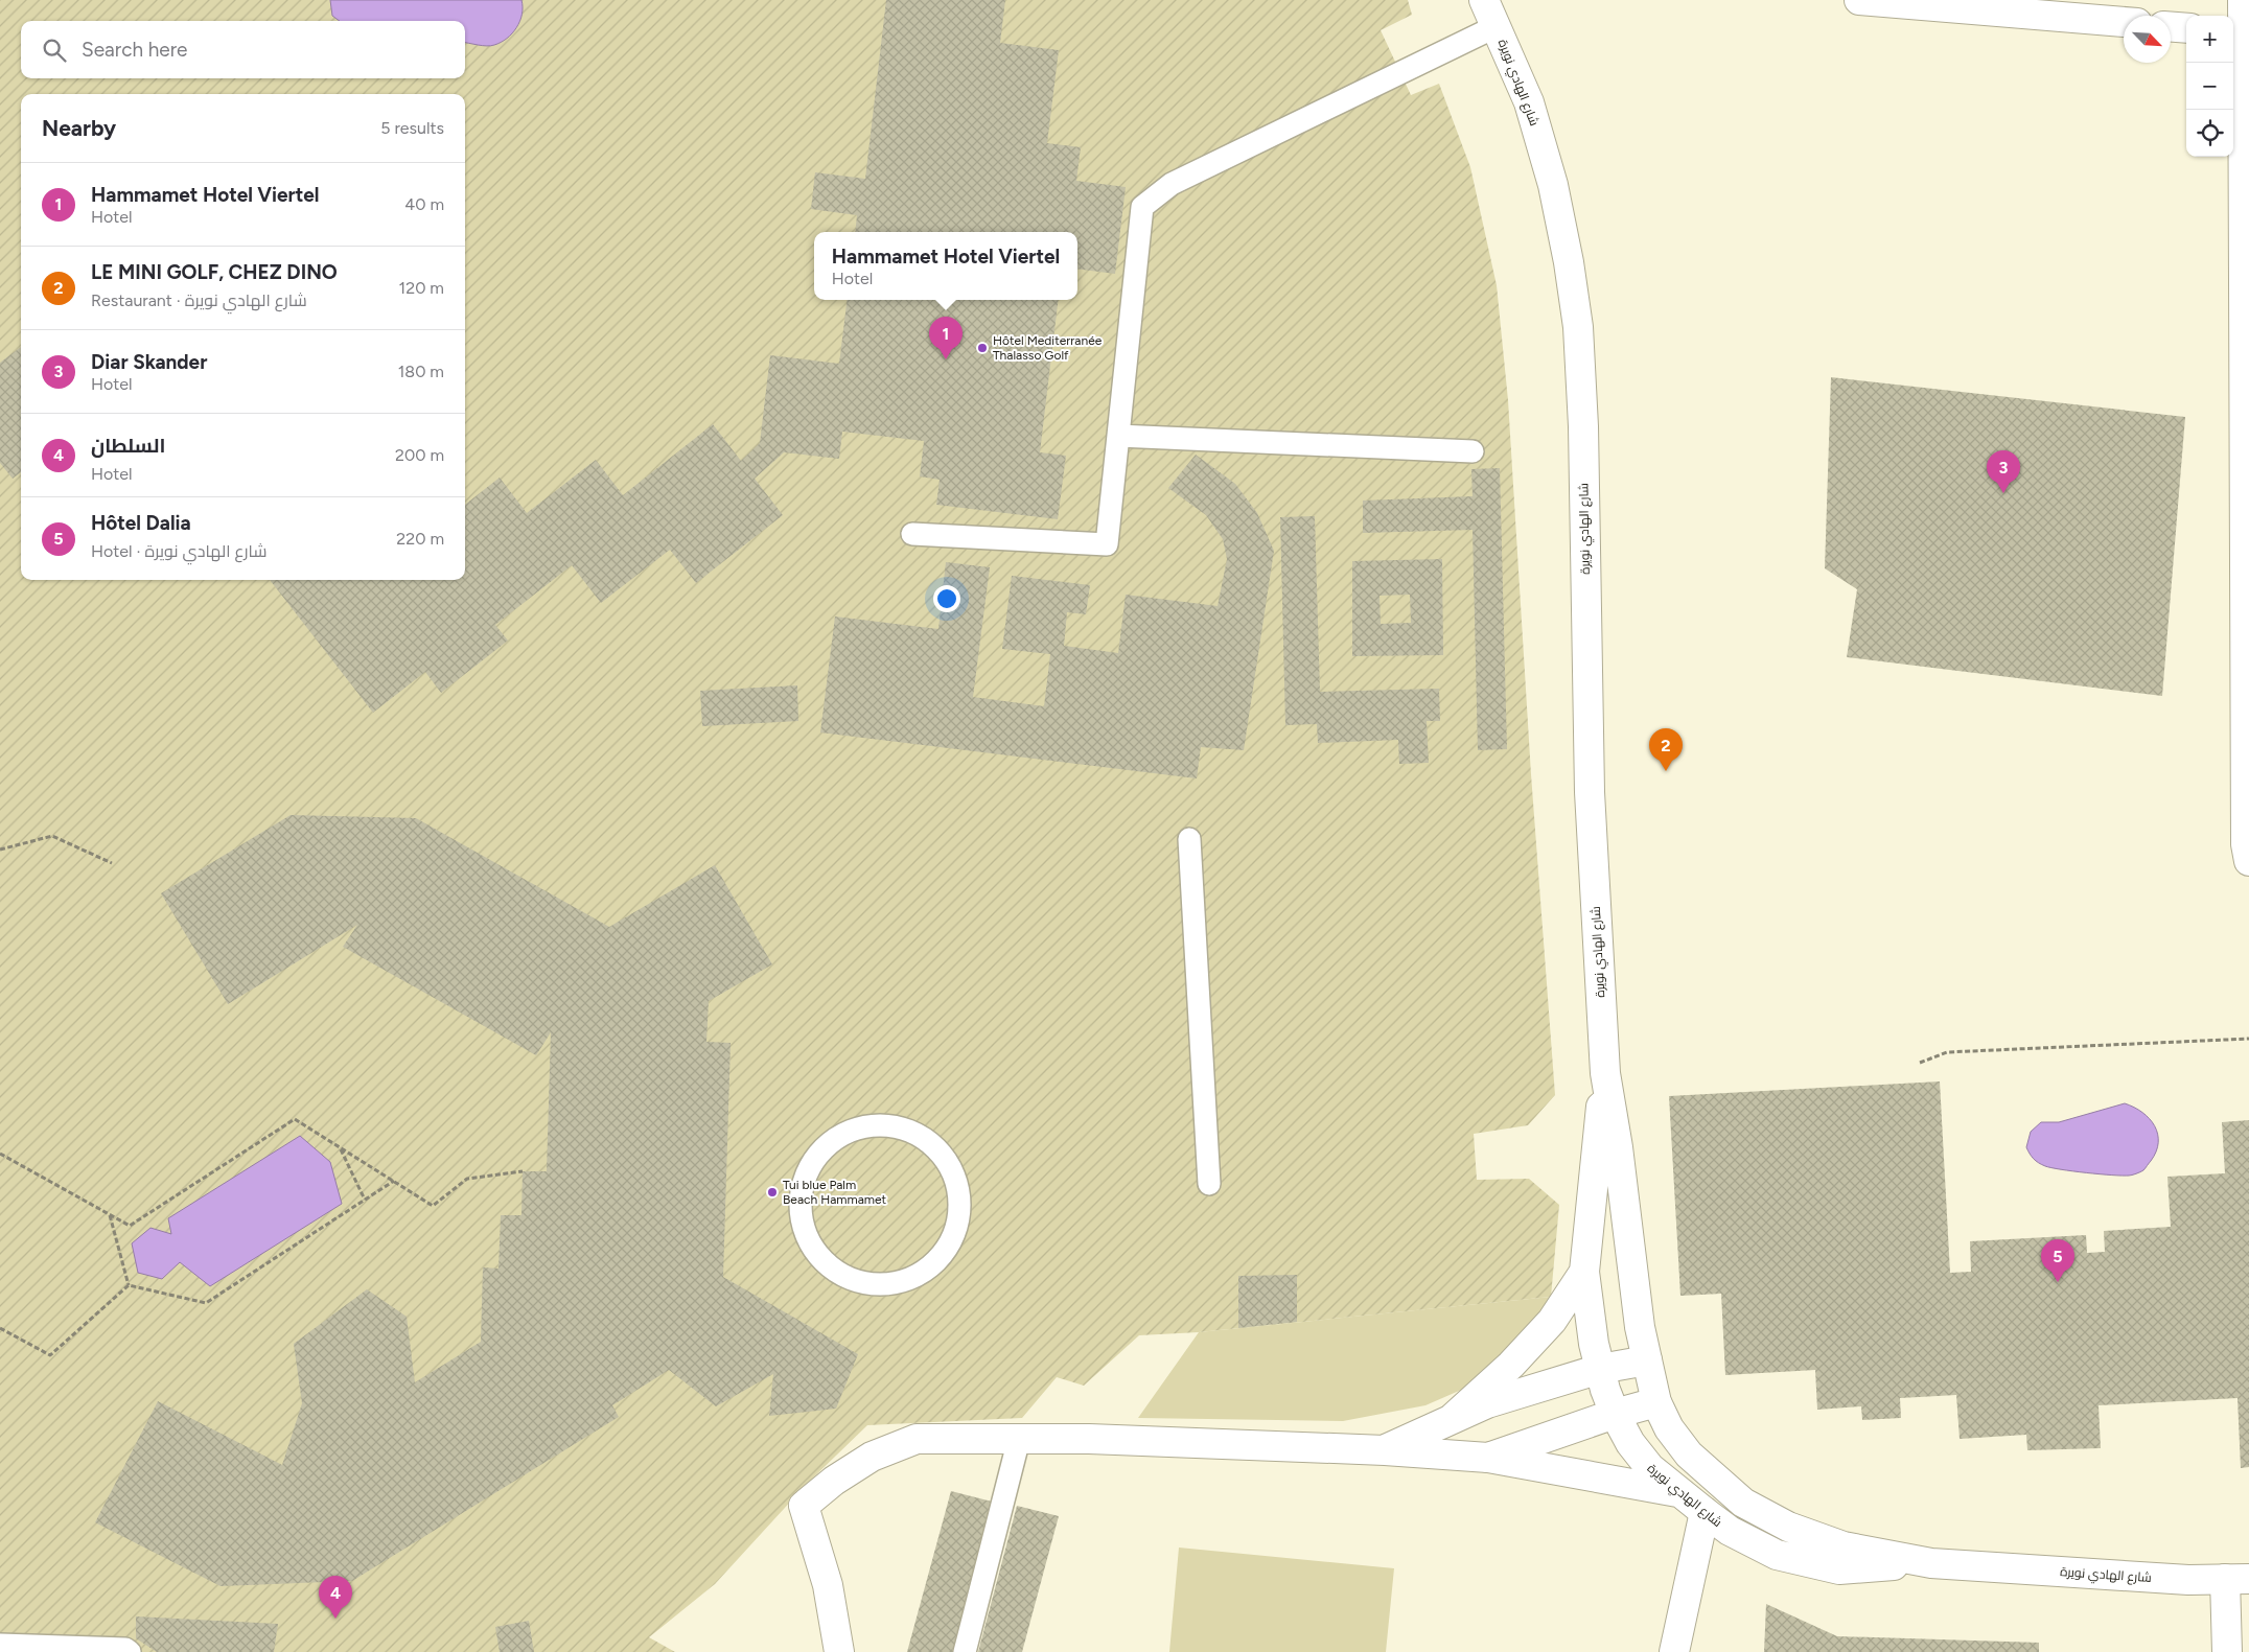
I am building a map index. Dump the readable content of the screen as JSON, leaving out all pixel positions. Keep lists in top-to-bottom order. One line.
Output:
{"streets":{"street":["شارع الهادي نويرة"]},"places":["Hôtel Mediterranée Thalasso Golf","Tui blue Palm Beach Hammamet"],"north":"bottom right","page":{"map_buttons":["+","−"],"search":"Search here","heading":["Nearby","5 results"],"list":[{"mark":"1","name":"Hammamet Hotel Viertel","note":"Hotel","value":"40 m"},{"mark":"2","name":"LE MINI GOLF, CHEZ DINO","note":"Restaurant · شارع الهادي نويرة","value":"120 m"},{"mark":"3","name":"Diar Skander","note":"Hotel","value":"180 m"},{"mark":"4","name":"السلطان","note":"Hotel","value":"200 m"},{"mark":"5","name":"Hôtel Dalia","note":"Hotel · شارع الهادي نويرة","value":"220 m"}],"popup":["Hammamet Hotel Viertel","Hotel"],"pins":["1","3","2","5","4"]}}
